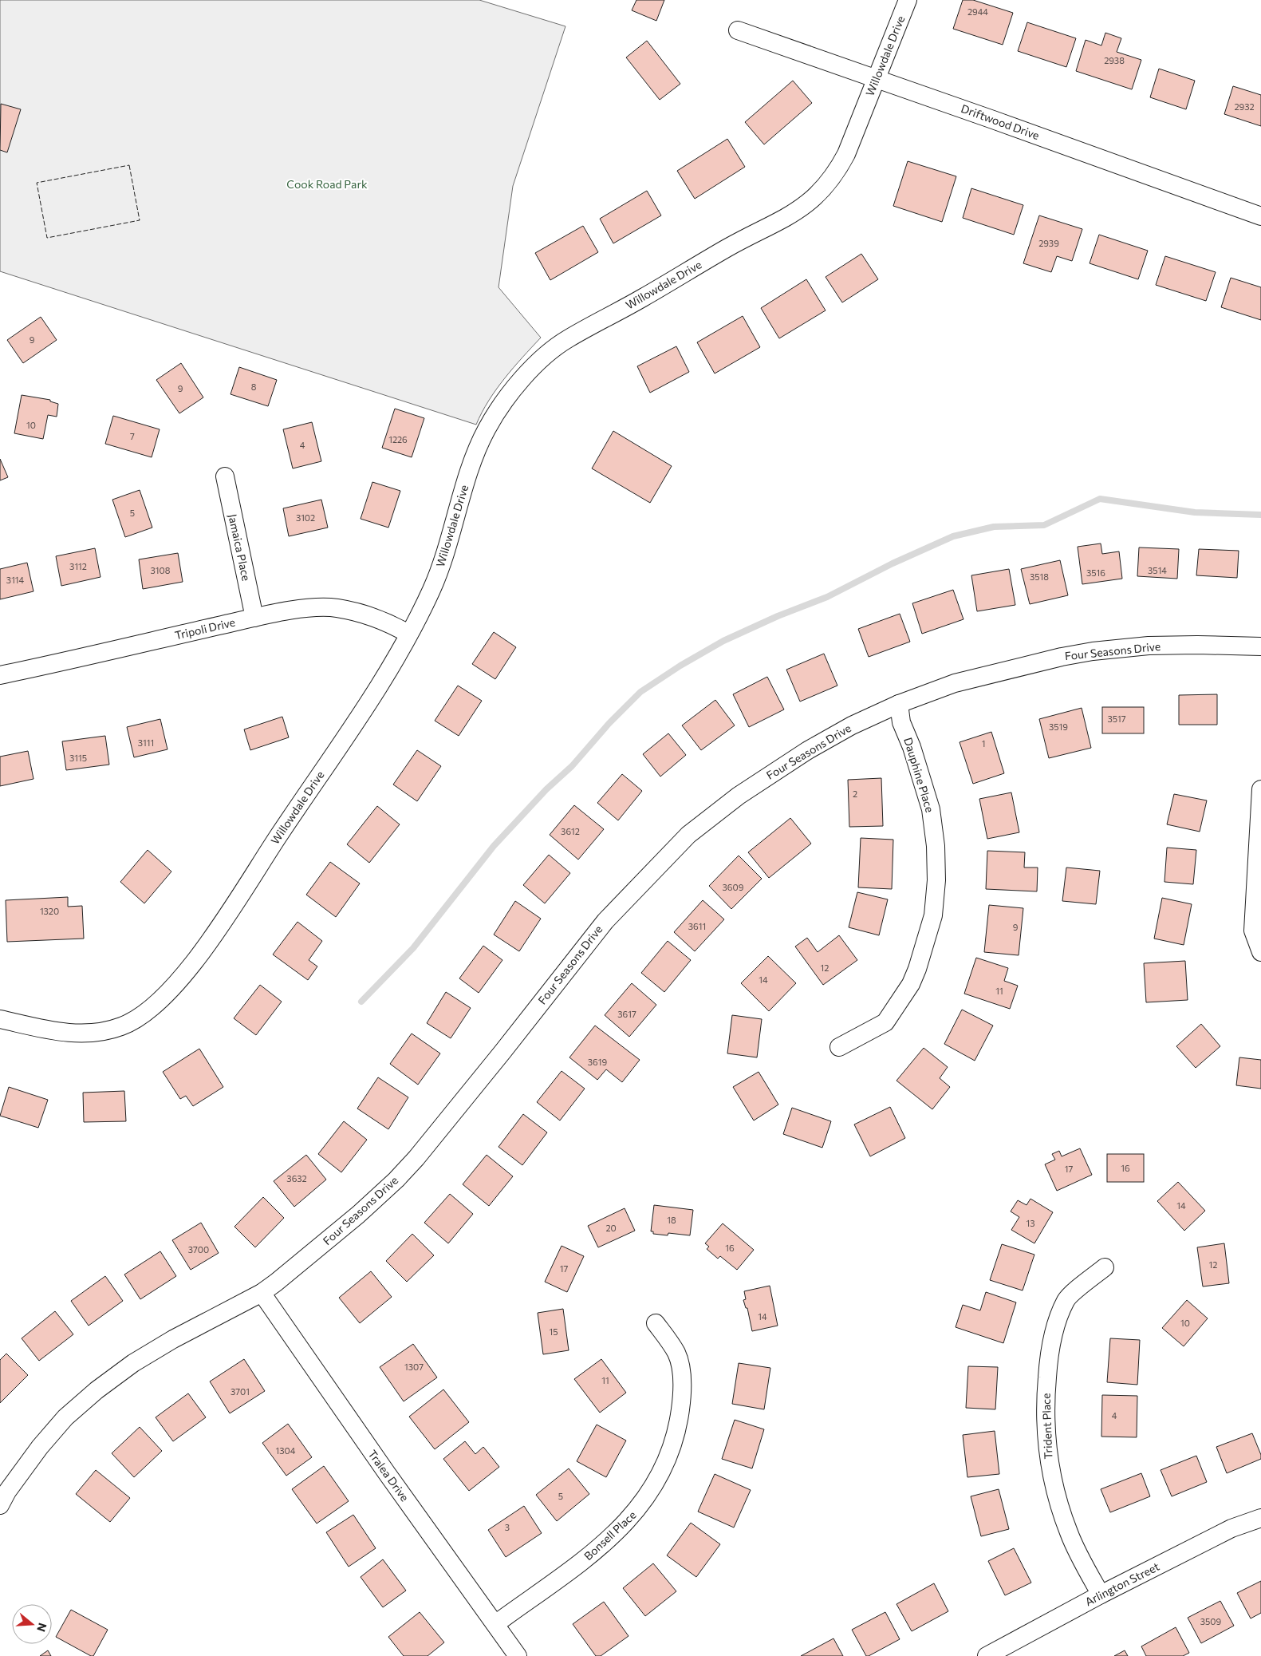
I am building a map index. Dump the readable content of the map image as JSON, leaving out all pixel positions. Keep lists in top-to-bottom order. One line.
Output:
{"streets":{"street":["Willowdale Drive","Driftwood Drive","Jamaica Place","Tripoli Drive","Four Seasons Drive","Dauphine Place","Trident Place","Tralea Drive","Bonsell Place","Arlington Street"]},"crossings":[["Willowdale Drive","Driftwood Drive"],["Willowdale Drive","Tripoli Drive"],["Jamaica Place","Tripoli Drive"],["Four Seasons Drive","Dauphine Place"],["Four Seasons Drive","Tralea Drive"],["Trident Place","Arlington Street"],["Tralea Drive","Bonsell Place"]],"parks":["Cook Road Park"],"house_numbers":["2944","2938","2932","2939","9","8","9","10","7","1226","4","5","3102","3112","3108","3514","3516","3518","3114","3517","3519","3111","1","3115","2","3612","3609","1320","3611","9","12","14","11","3617","3619","16","17","3632","14","18","13","20","16","3700","12","17","14","10","15","1307","11","3701","4","1304","5","3","3509"],"north":"right"}
